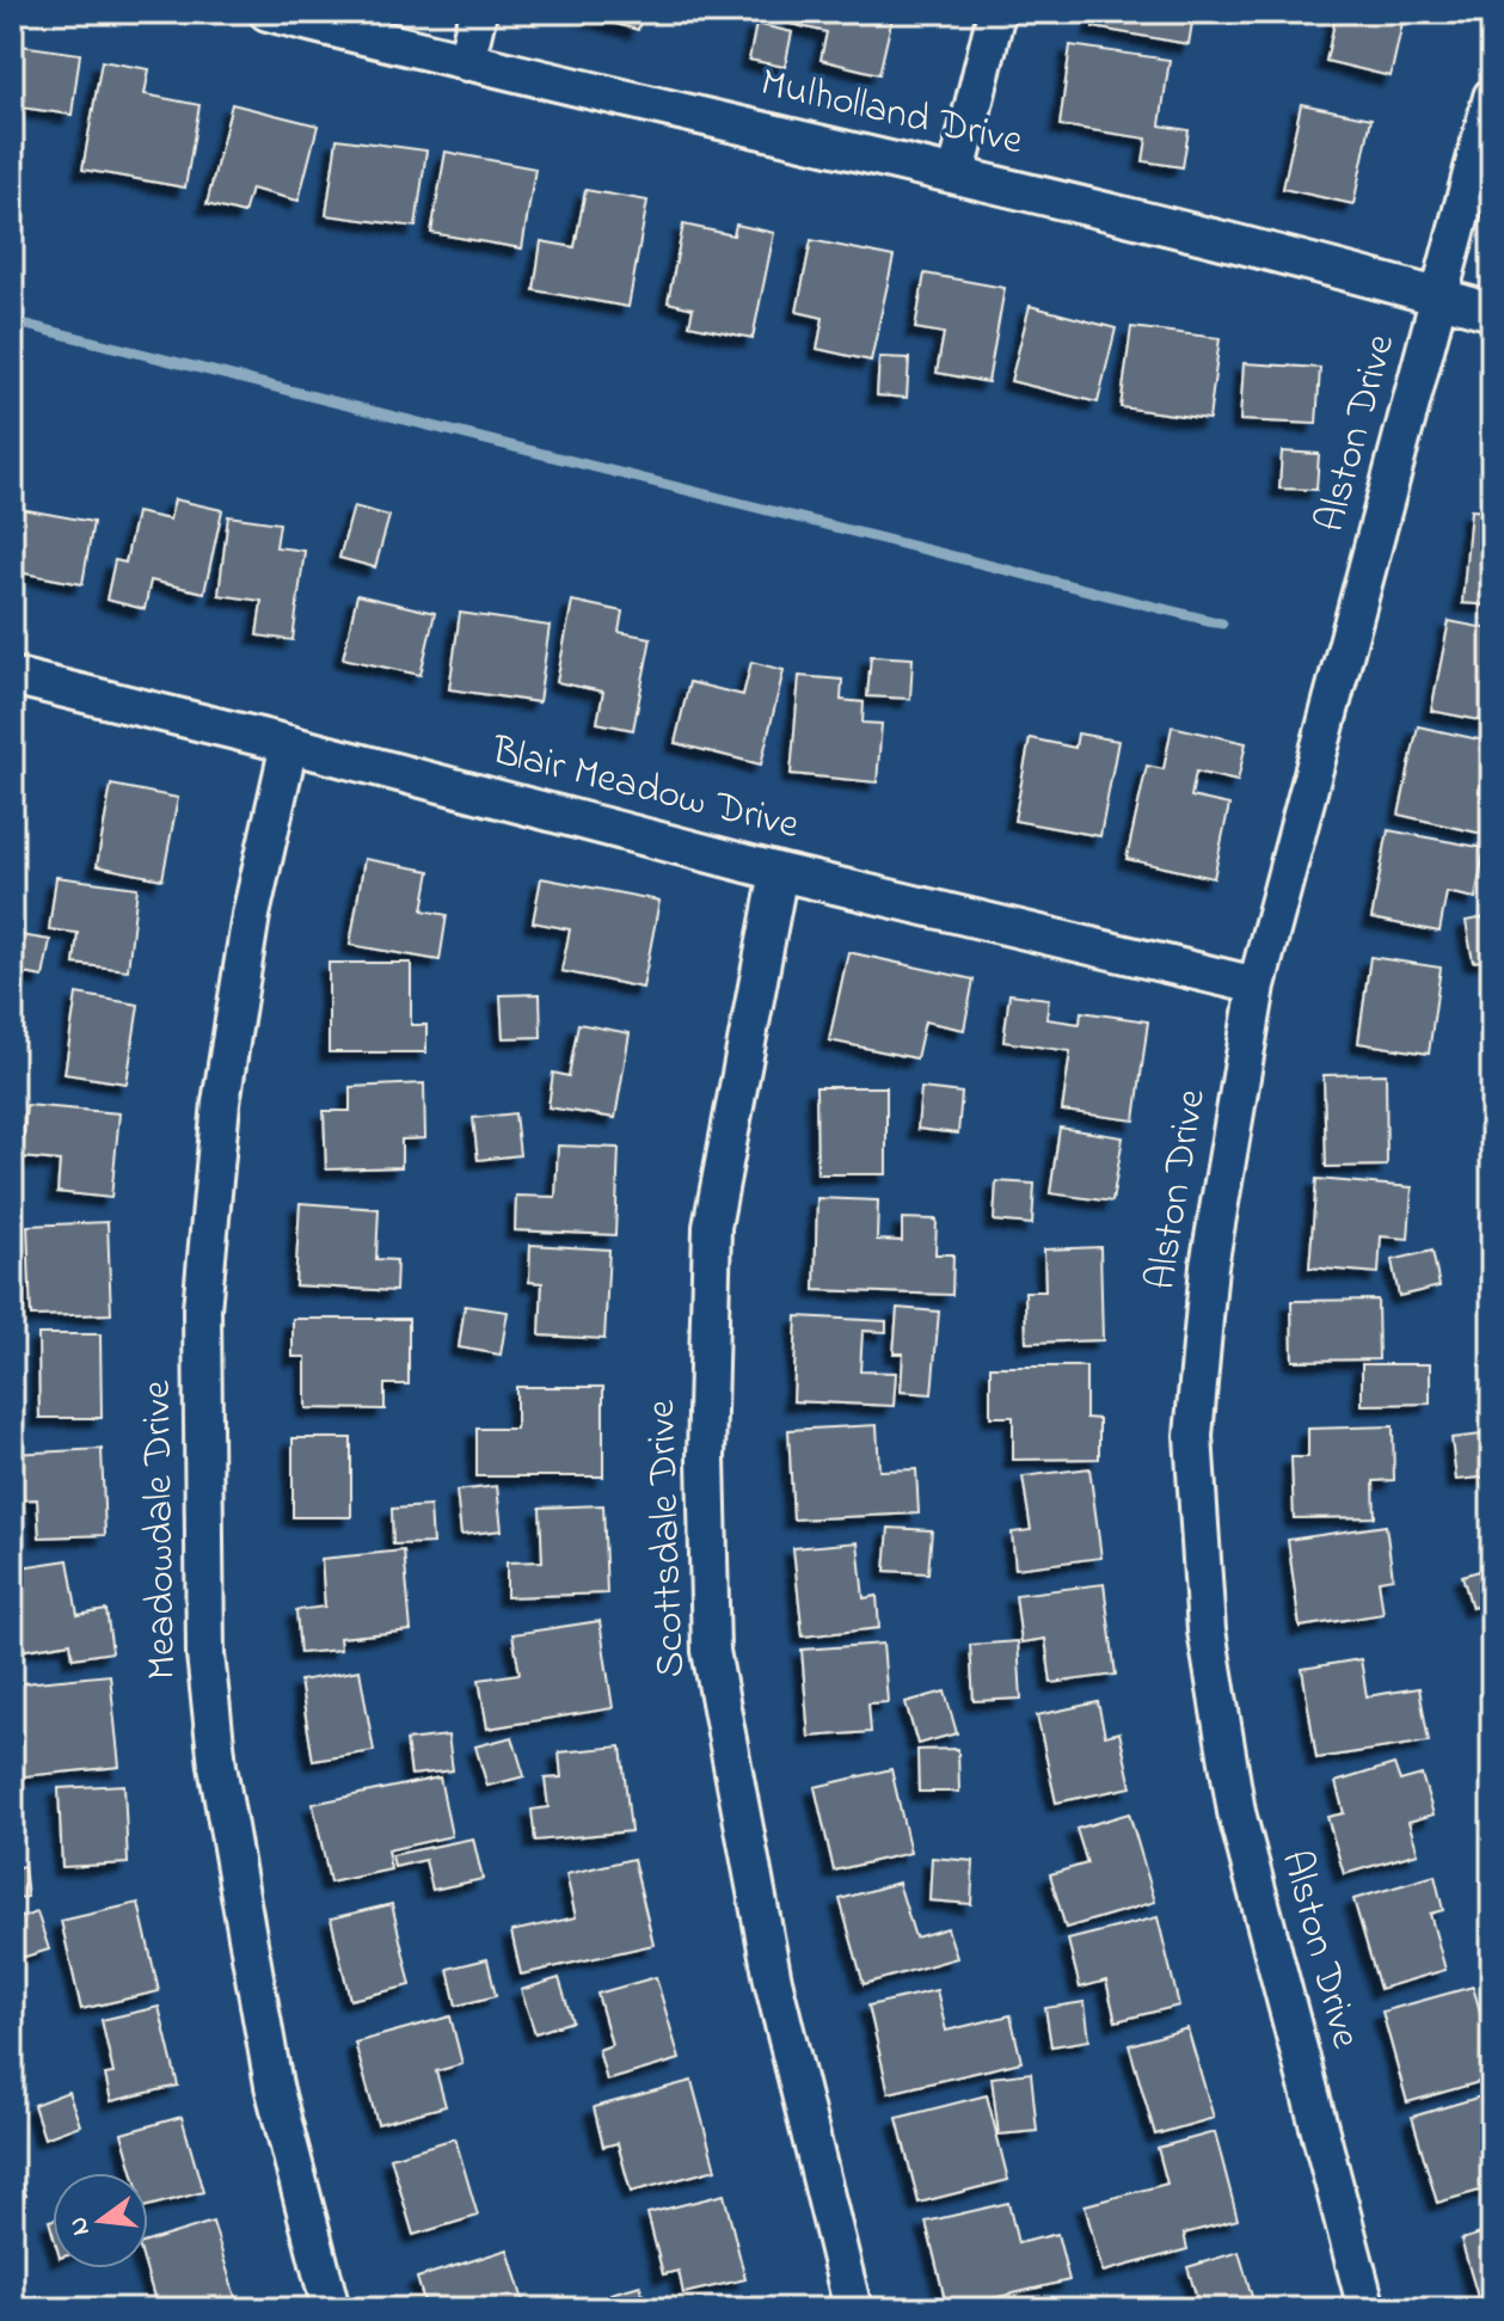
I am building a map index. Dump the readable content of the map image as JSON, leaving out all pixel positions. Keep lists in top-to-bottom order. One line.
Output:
{"streets":{"street":["Mulholland Drive","Alston Drive","Blair Meadow Drive","Meadowdale Drive","Scottsdale Drive"]},"crossings":[["Mulholland Drive","Alston Drive"],["Alston Drive","Blair Meadow Drive"],["Blair Meadow Drive","Meadowdale Drive"],["Blair Meadow Drive","Scottsdale Drive"]],"north":"left"}
